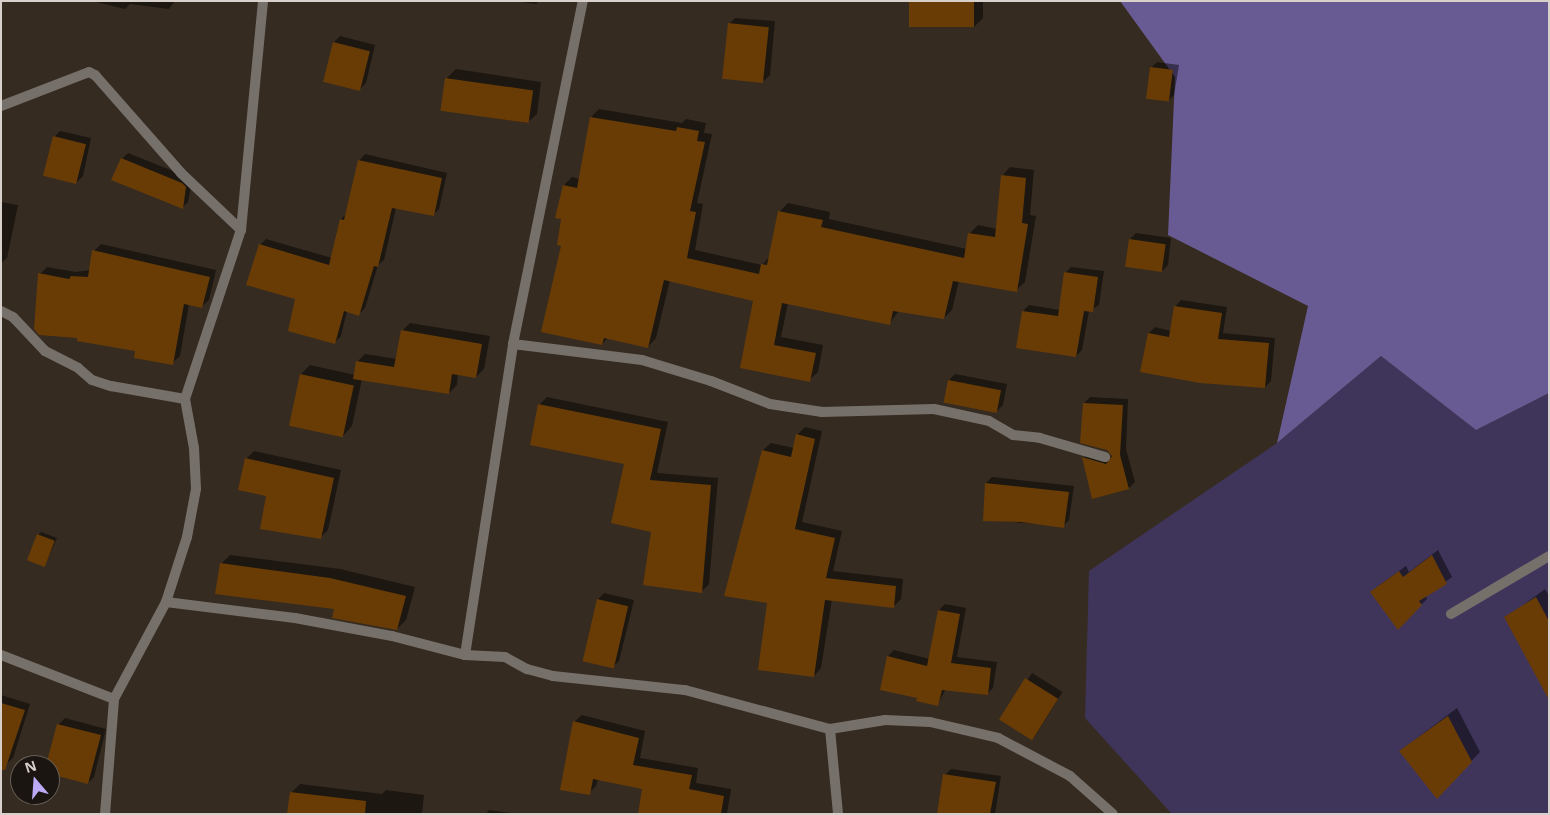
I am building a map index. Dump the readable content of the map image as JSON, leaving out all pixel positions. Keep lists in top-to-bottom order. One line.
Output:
{"north":"top"}
